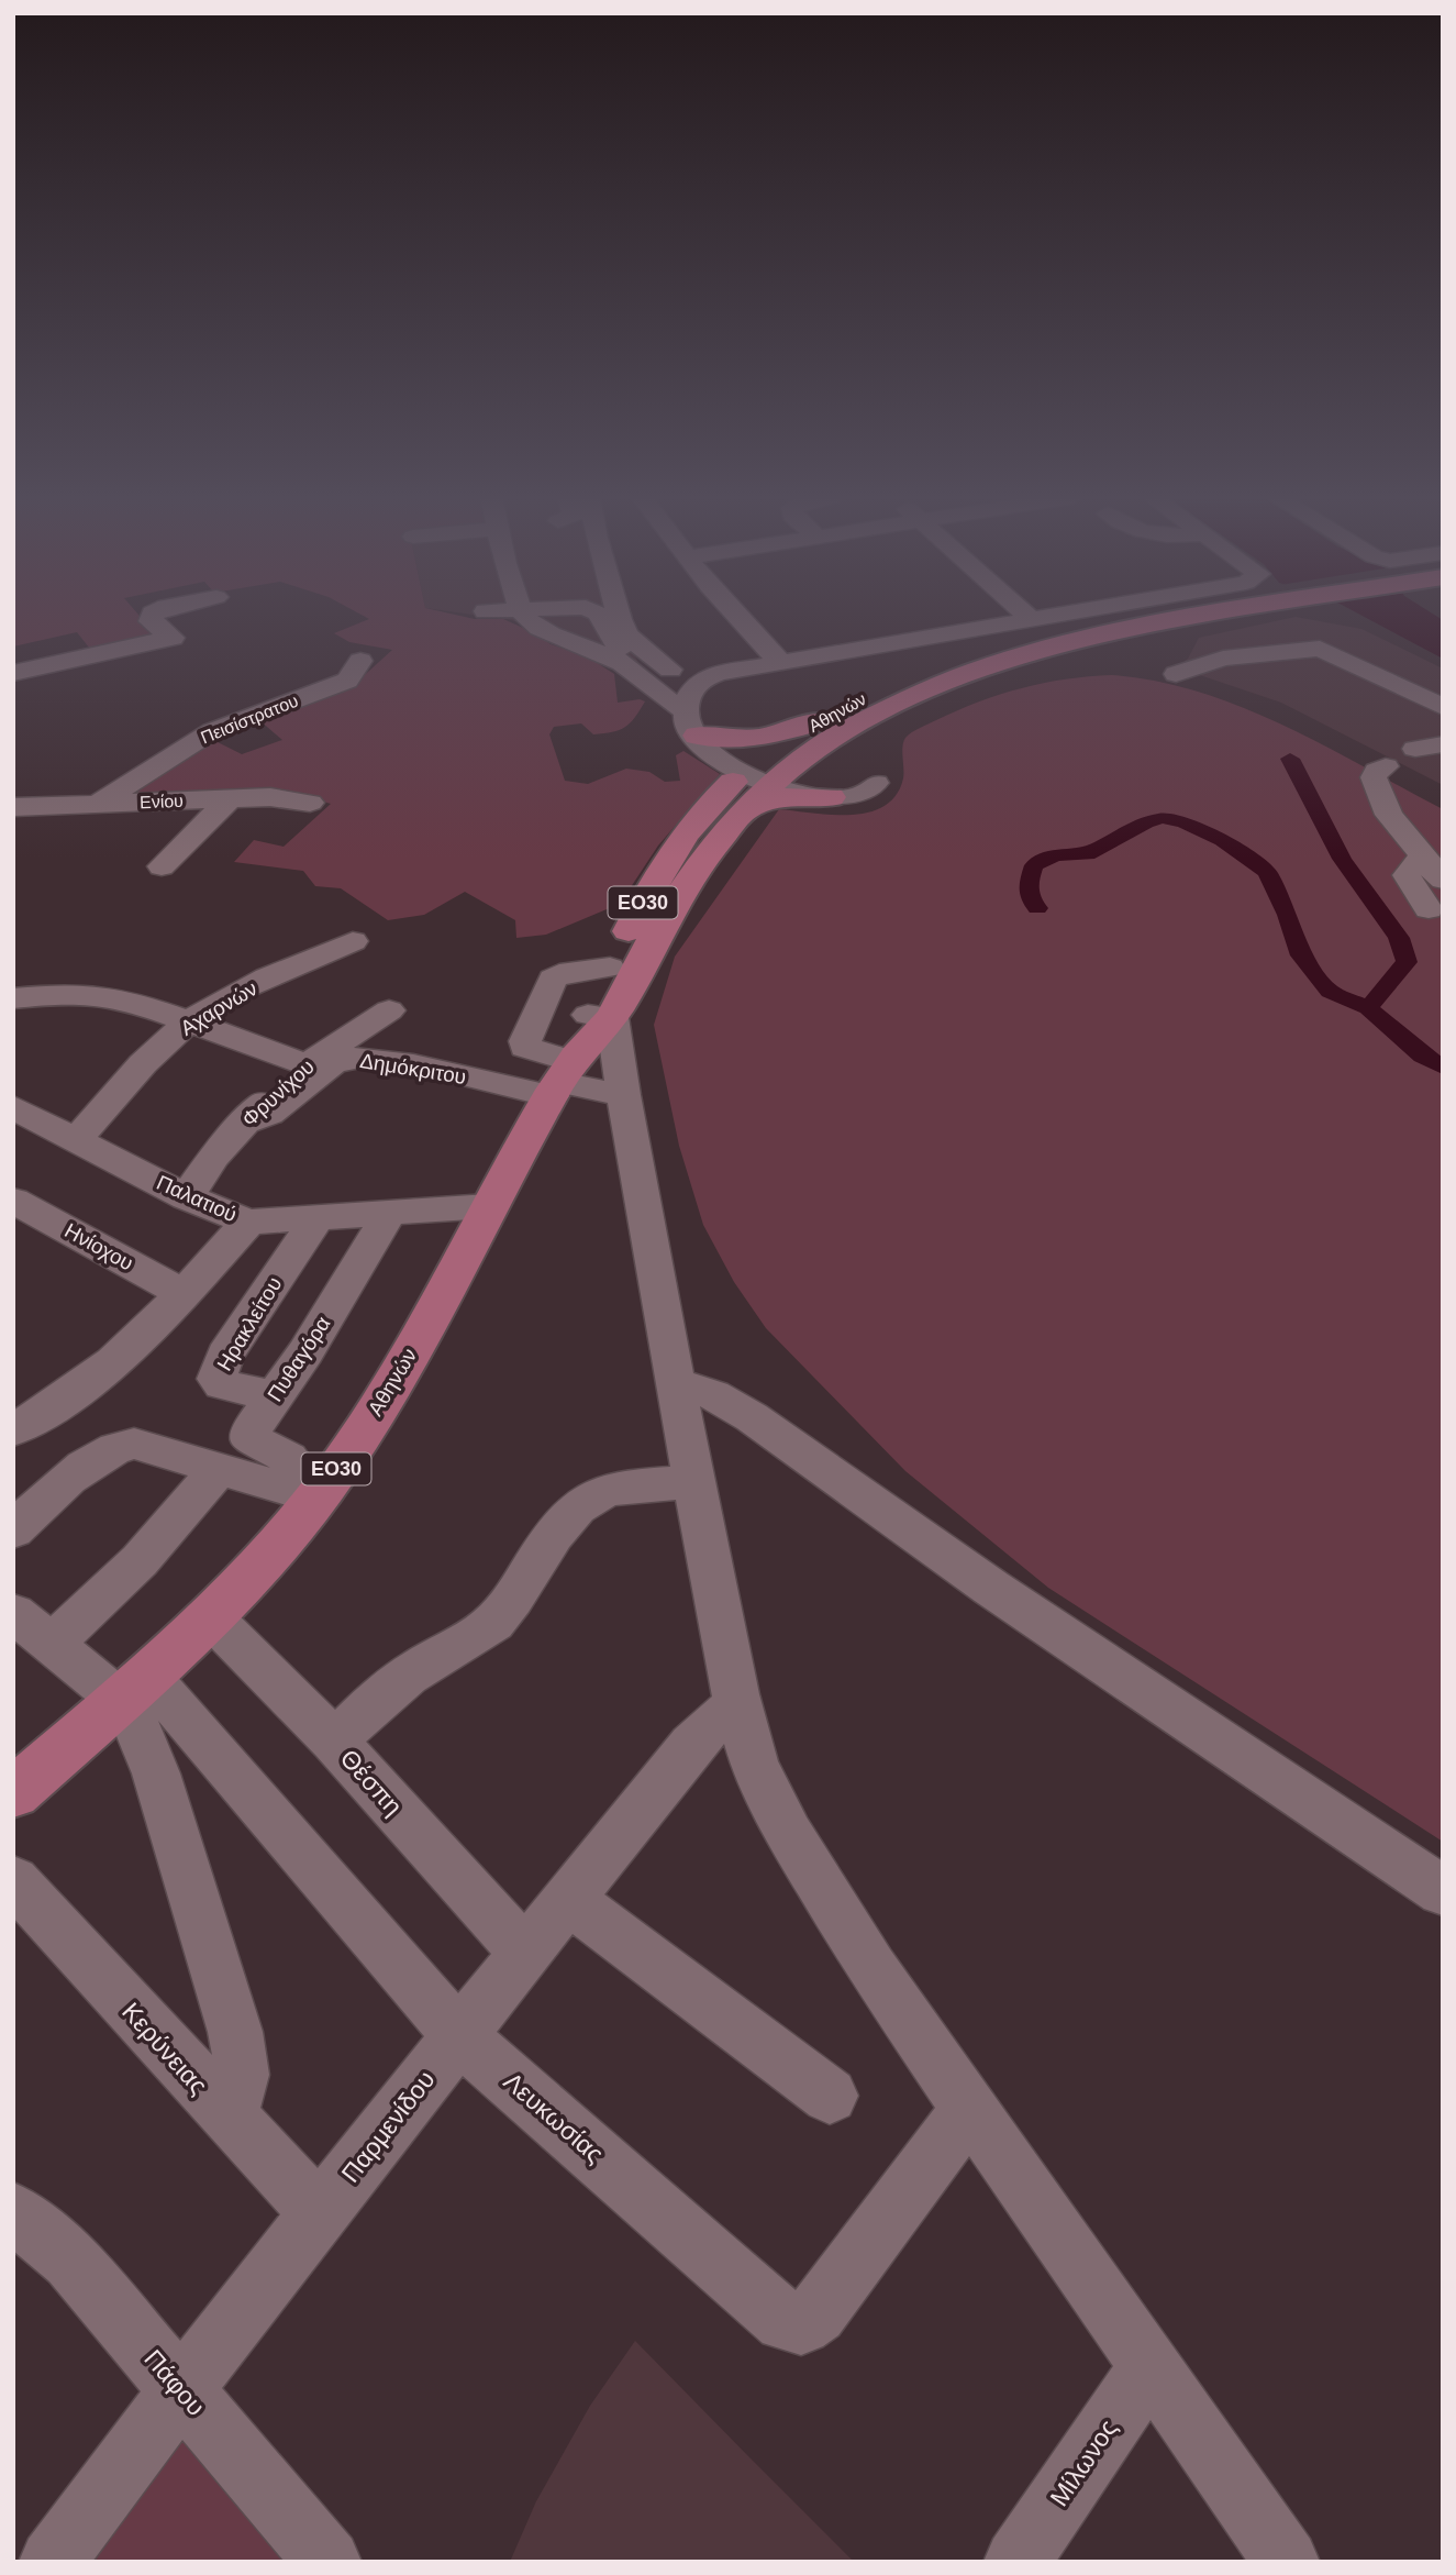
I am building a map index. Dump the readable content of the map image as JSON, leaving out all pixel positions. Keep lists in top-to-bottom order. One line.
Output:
{"streets":{"main road":["Αθηνών","ΕΟ30"],"street":["Πεισίστρατου","Ενίου","Αχαρνών","Δημόκριτου","Φρυνίχου","Παλατιού","Ηνίοχου","Ηρακλείτου","Πυθαγόρα","Θέσπη","Κερύνειας","Λευκωσίας","Παρμενίδου","Πάφου","Μίλωνος"]},"crossings":[["Αθηνών","Δημόκριτου"],["Αθηνών","Παλατιού"],["Αθηνών","Πυθαγόρα"],["Αθηνών","Θέσπη"],["Αθηνών","Λευκωσίας"],["Πεισίστρατου","Ενίου"],["Αχαρνών","Παλατιού"],["Δημόκριτου","Φρυνίχου"],["Φρυνίχου","Παλατιού"],["Παλατιού","Ηρακλείτου"],["Παλατιού","Πυθαγόρα"],["Ηρακλείτου","Πυθαγόρα"],["Θέσπη","Παρμενίδου"],["Κερύνειας","Παρμενίδου"],["Λευκωσίας","Παρμενίδου"],["Παρμενίδου","Πάφου"]]}
